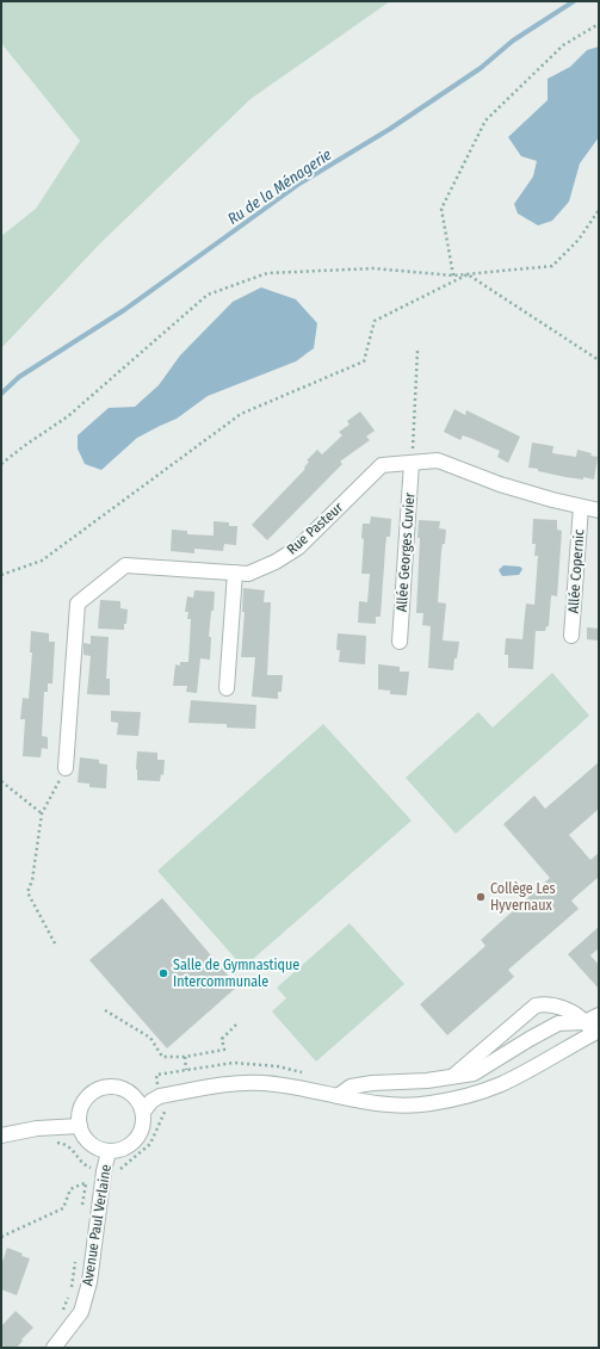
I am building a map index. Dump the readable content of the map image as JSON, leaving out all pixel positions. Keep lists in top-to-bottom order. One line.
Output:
{"streets":{"street":["Rue Pasteur","Allée Georges Cuvier","Allée Copernic","Avenue Paul Verlaine"]},"crossings":[["Rue Pasteur","Allée Georges Cuvier"],["Rue Pasteur","Allée Copernic"]],"water":["Ru de la Ménagerie"],"places":["Collège Les Hyvernaux","Salle de Gymnastique Intercommunale"]}
